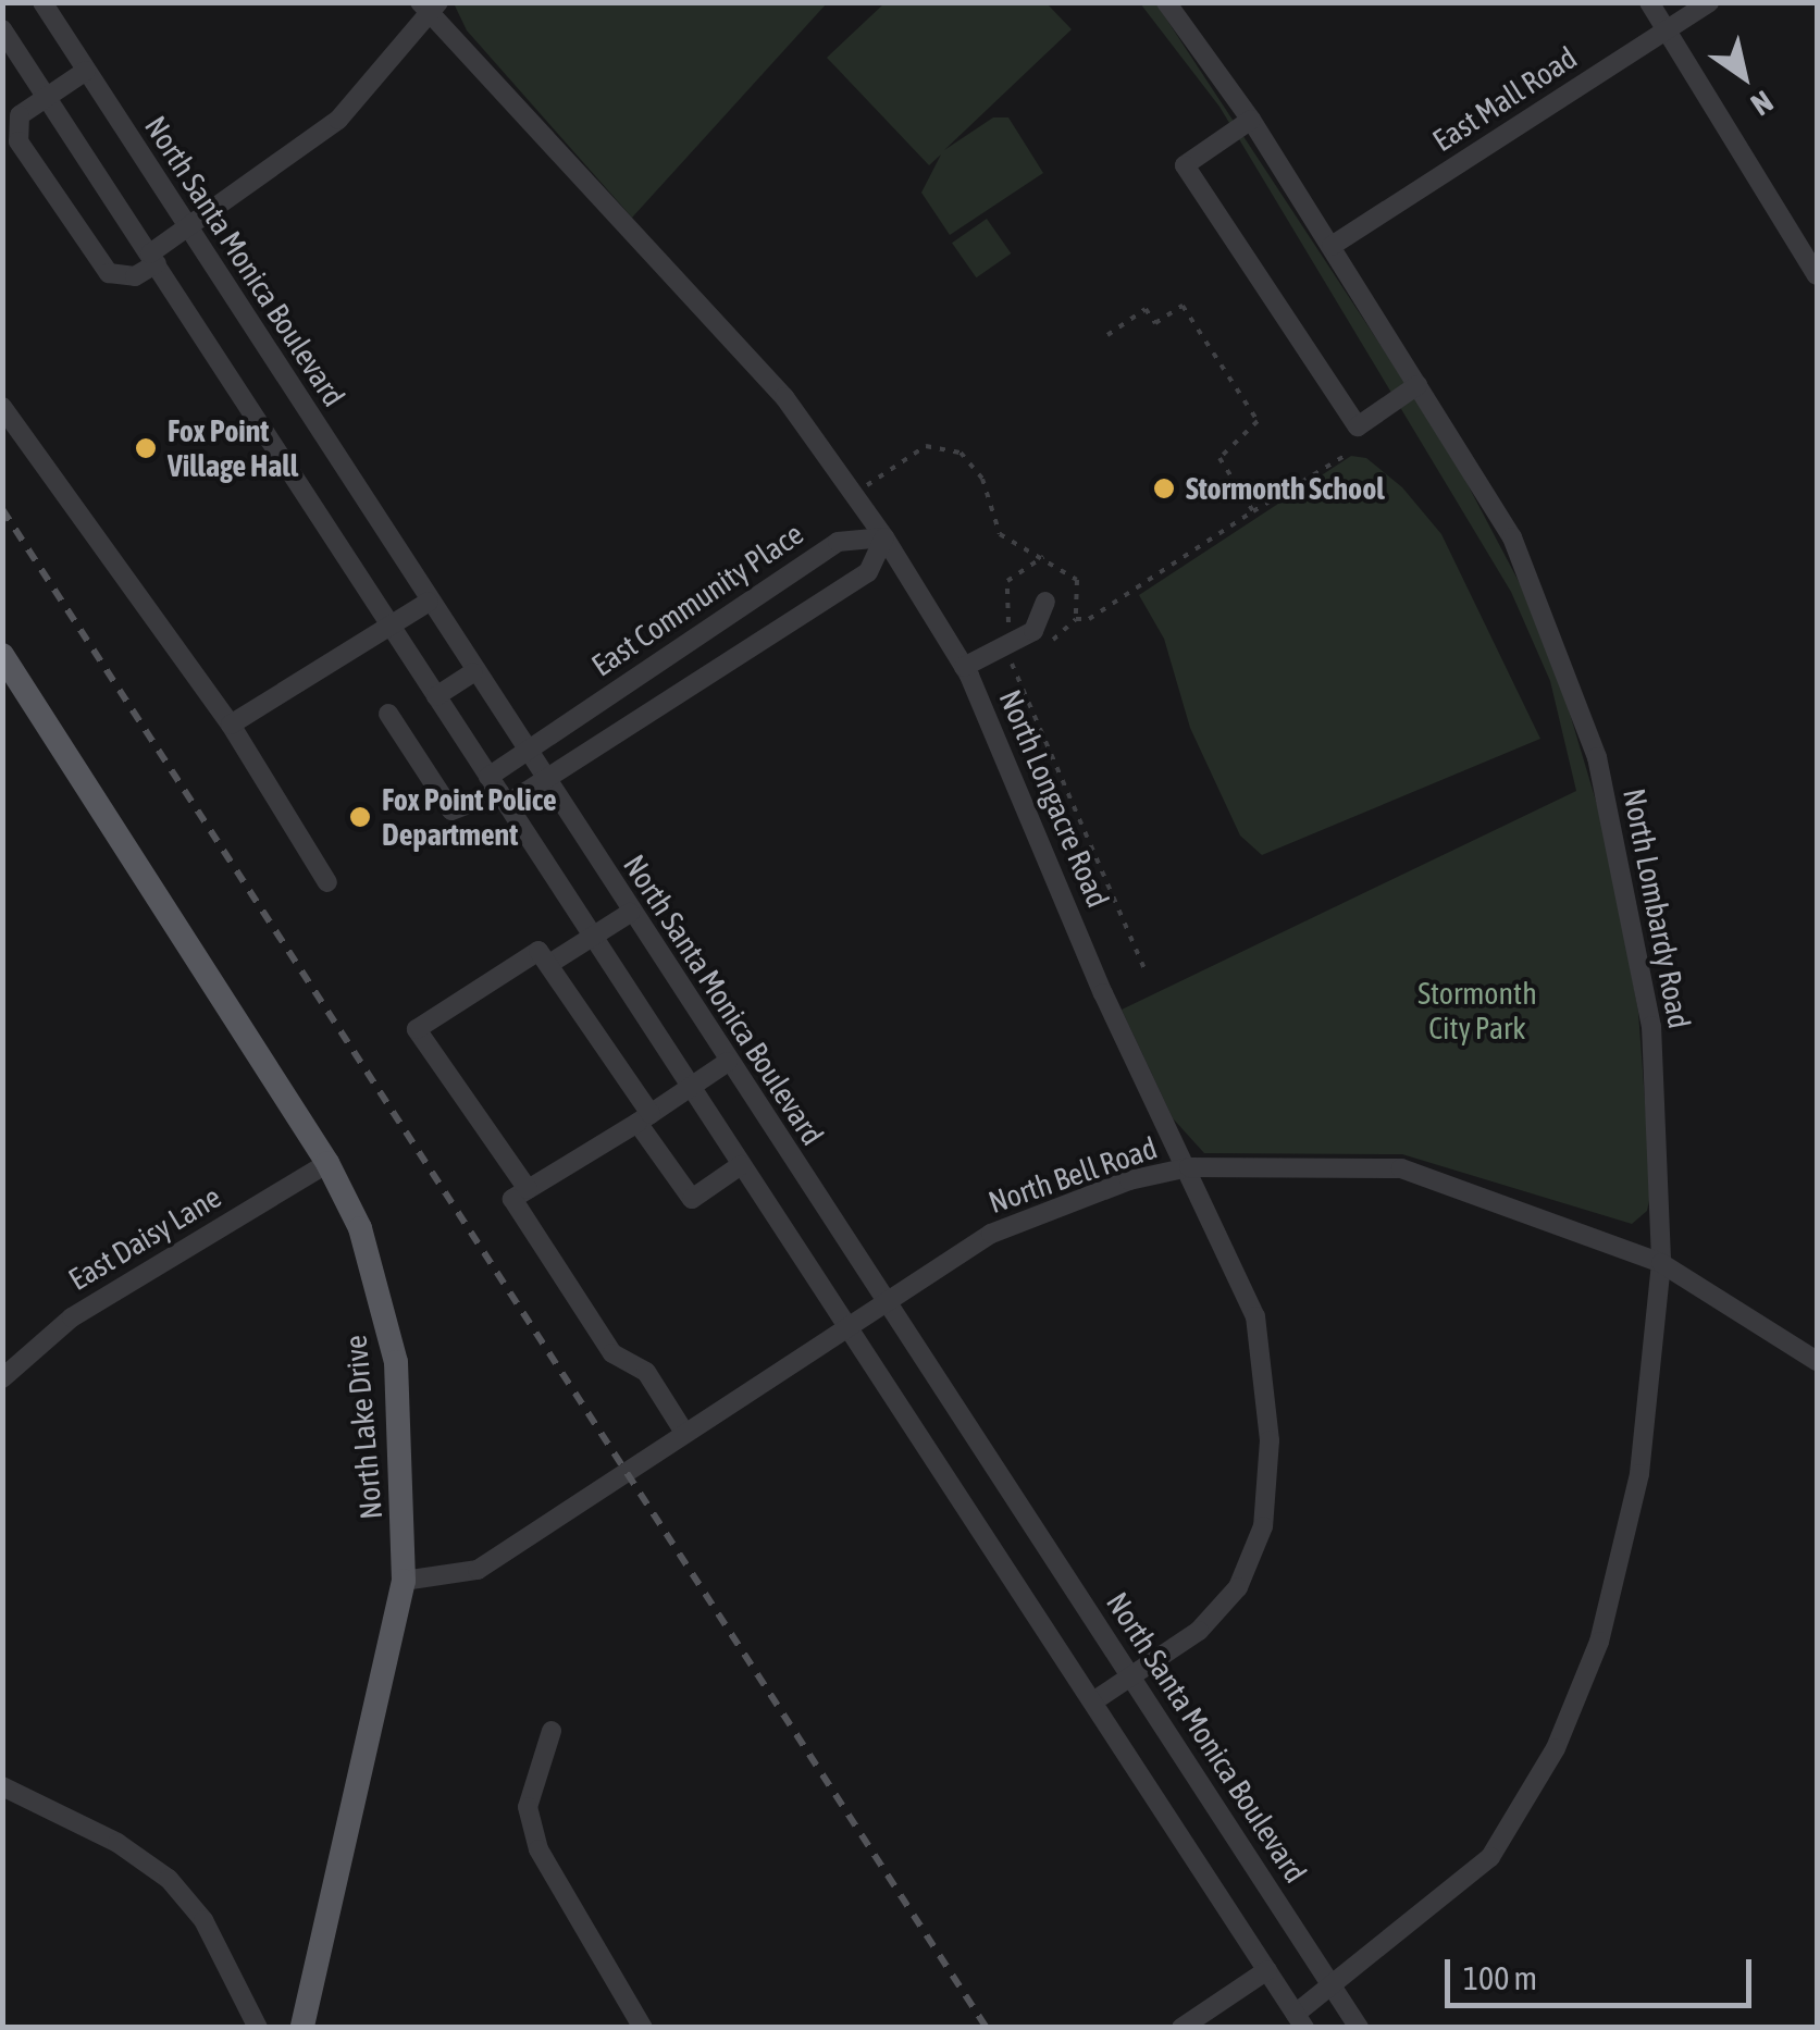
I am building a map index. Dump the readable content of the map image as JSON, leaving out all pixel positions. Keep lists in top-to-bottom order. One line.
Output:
{"streets":{"main road":["North Lake Drive"],"street":["East Mall Road","North Santa Monica Boulevard","East Community Place","North Longacre Road","North Lombardy Road","North Bell Road","East Daisy Lane"]},"crossings":[["East Mall Road","North Lombardy Road"],["North Santa Monica Boulevard","East Community Place"],["North Santa Monica Boulevard","North Longacre Road"],["North Santa Monica Boulevard","North Lombardy Road"],["North Santa Monica Boulevard","North Bell Road"],["East Community Place","North Longacre Road"],["North Longacre Road","North Bell Road"],["North Lombardy Road","North Bell Road"],["North Bell Road","North Lake Drive"],["East Daisy Lane","North Lake Drive"]],"parks":["Stormonth City Park"],"places":["Fox Point Village Hall","Stormonth School","Fox Point Police Department"],"scale_bar":"100 m","north":"bottom right"}
